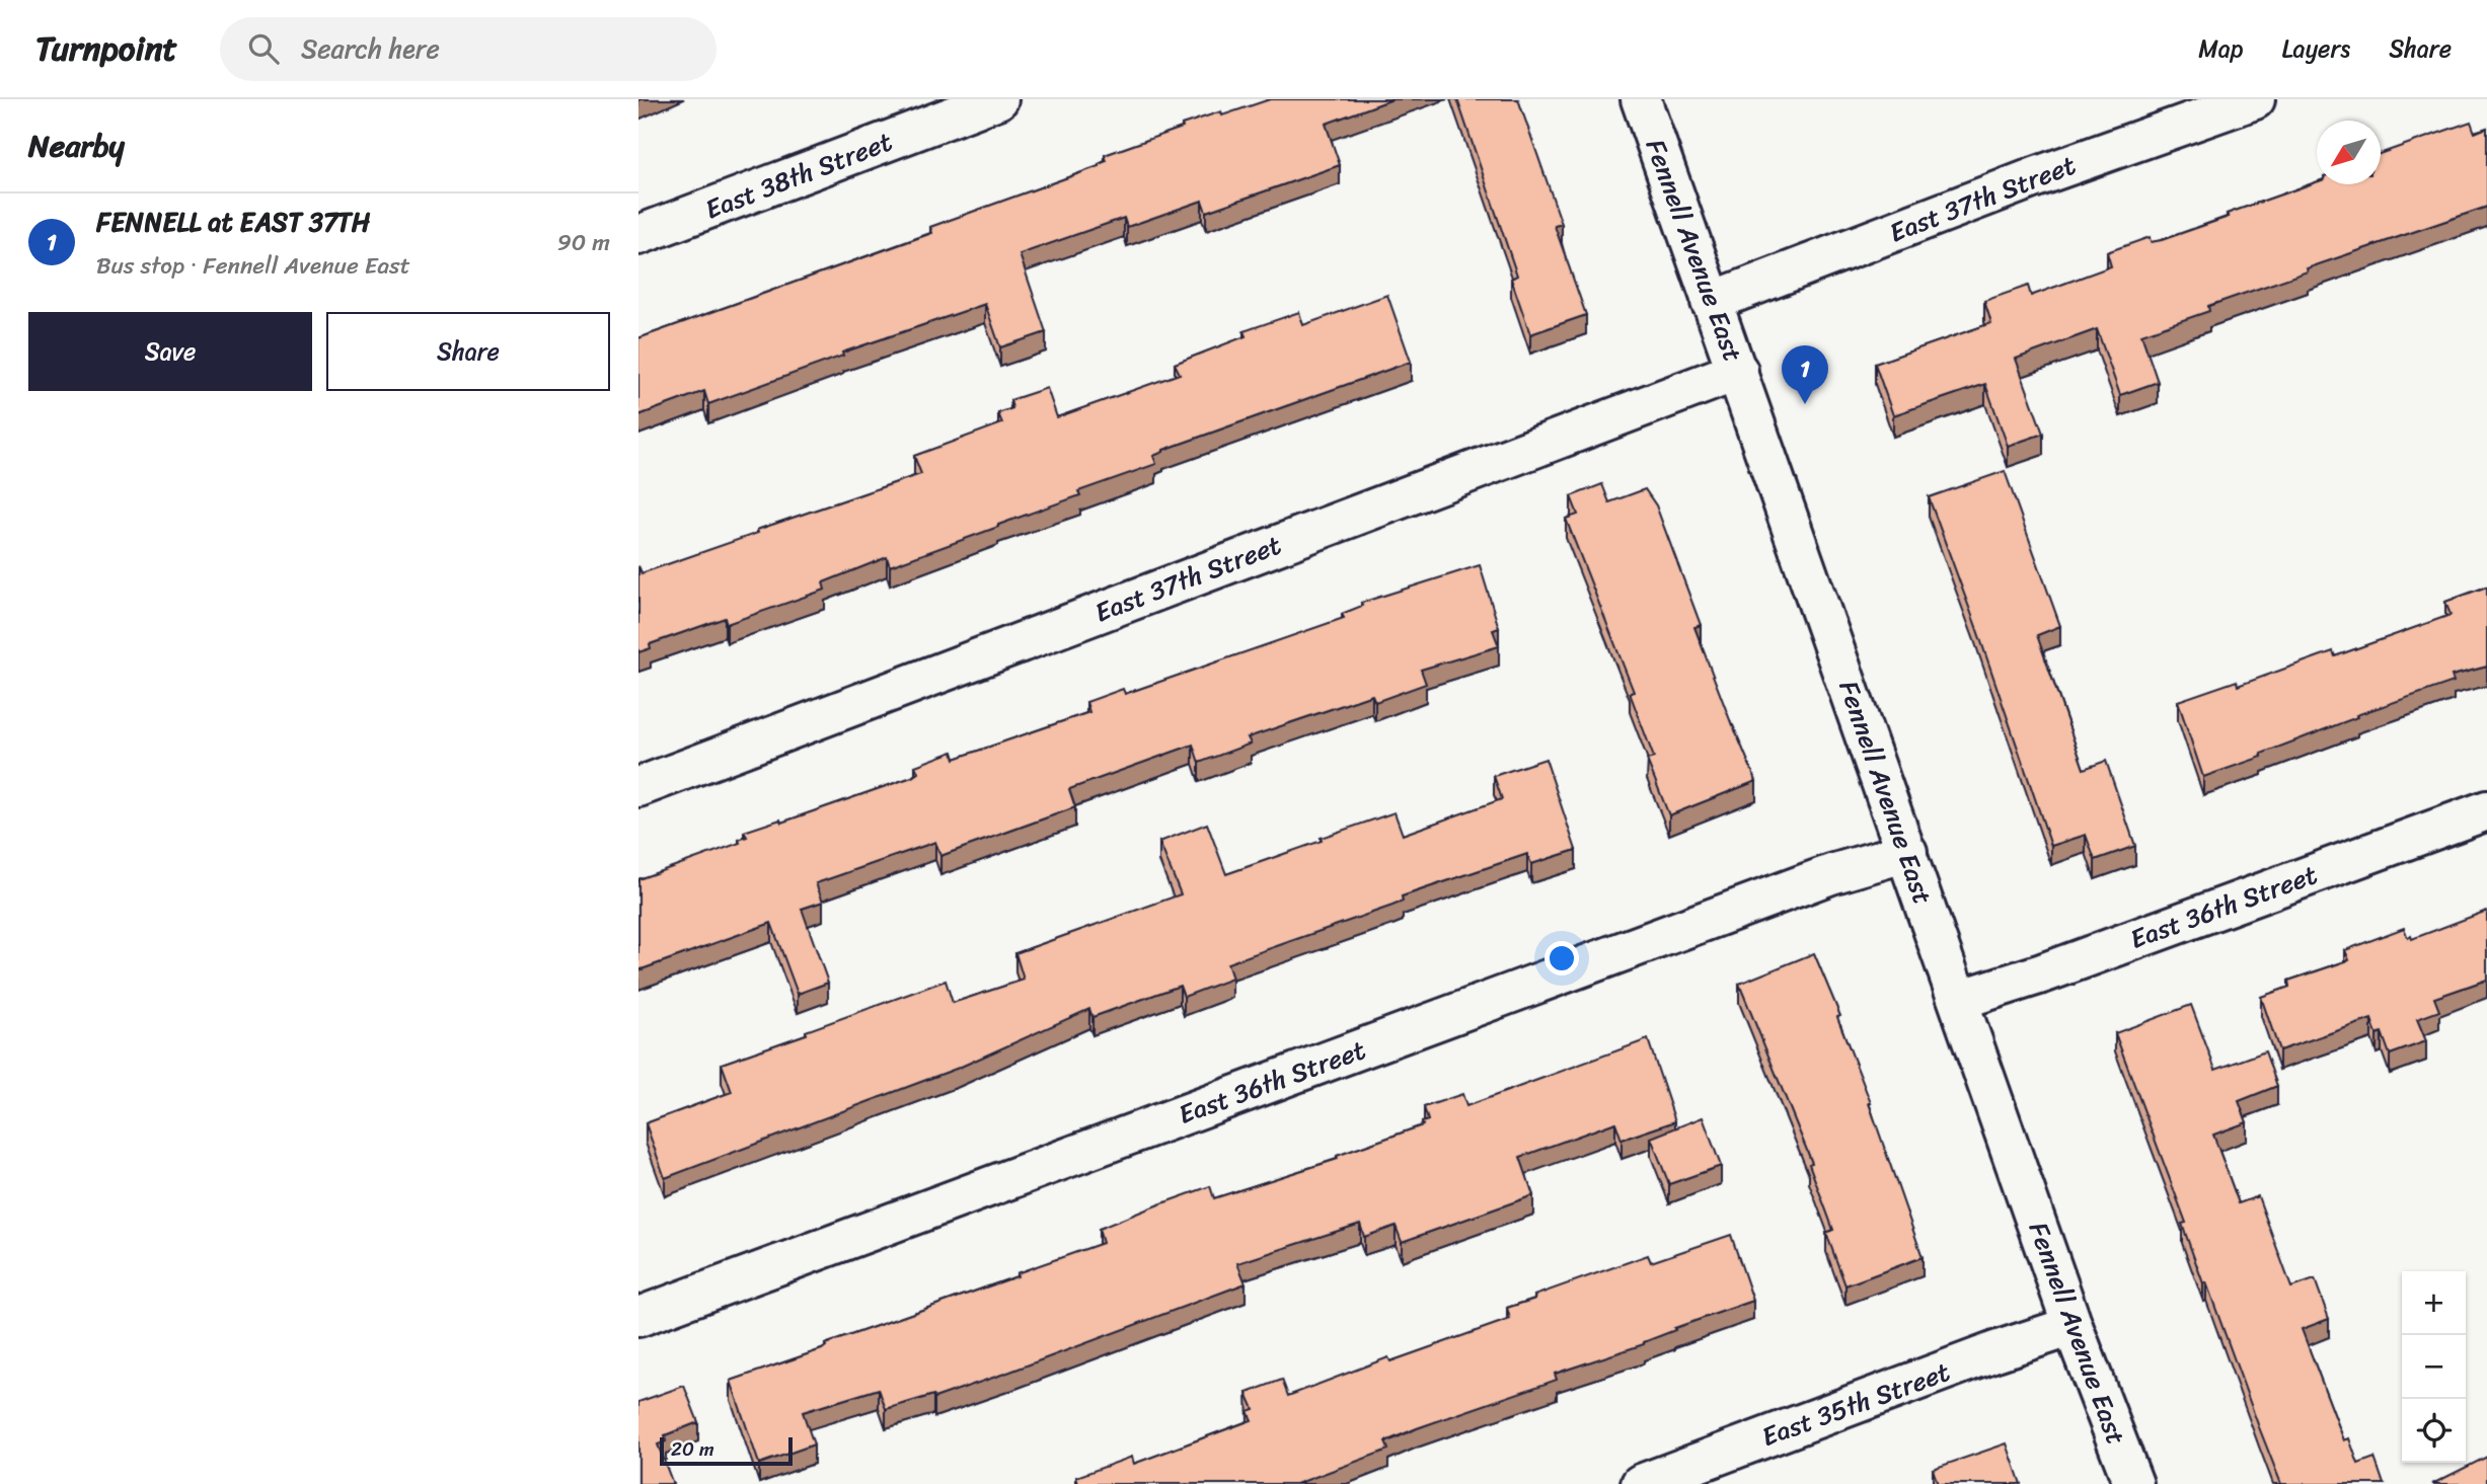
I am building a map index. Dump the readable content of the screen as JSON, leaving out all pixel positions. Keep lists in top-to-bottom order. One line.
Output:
{"streets":{"street":["East 38th Street","East 37th Street","Fennell Avenue East","East 36th Street","East 35th Street"]},"crossings":[["East 37th Street","Fennell Avenue East"],["Fennell Avenue East","East 36th Street"],["Fennell Avenue East","East 35th Street"]],"scale_bar":"20 m","north":"bottom left","page":{"header":"Turnpoint","search":"Search here","nav":["Map","Layers","Share"],"heading":"Nearby","list":[{"mark":"1","name":"FENNELL at EAST 37TH","note":"Bus stop · Fennell Avenue East","value":"90 m"}],"buttons":["Save","Share"],"pins":"1","map_buttons":["+","−"],"scale":"20 m"}}
